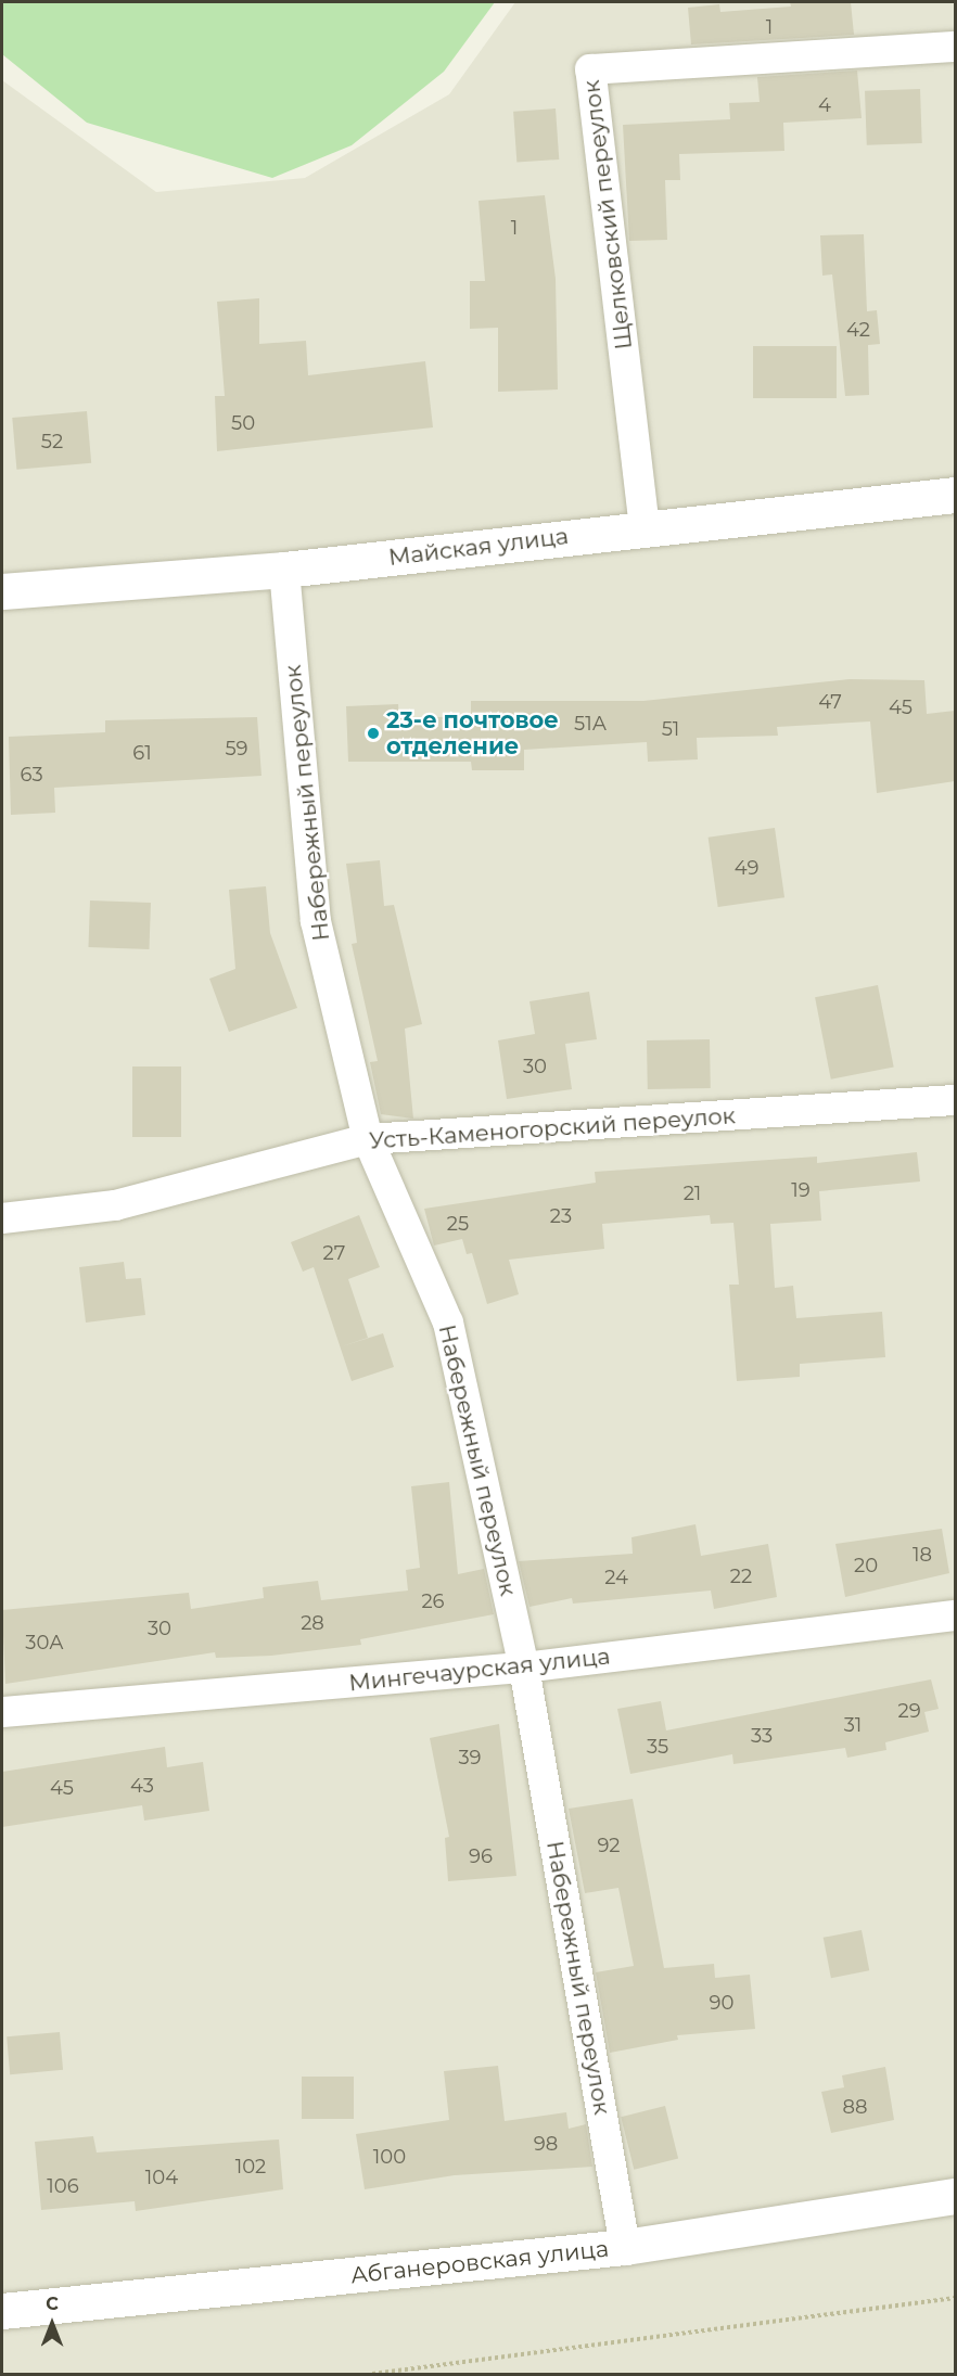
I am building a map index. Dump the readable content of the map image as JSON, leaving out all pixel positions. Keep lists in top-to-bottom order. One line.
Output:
{"streets":{"street":["Щелковский переулок","Майская улица","Набережный переулок","Усть-Каменогорский переулок","Мингечаурская улица","Абганеровская улица"]},"crossings":[["Щелковский переулок","Майская улица"],["Майская улица","Набережный переулок"],["Набережный переулок","Усть-Каменогорский переулок"],["Набережный переулок","Мингечаурская улица"],["Набережный переулок","Абганеровская улица"]],"places":["23-е почтовое отделение"],"house_numbers":["1","4","1","42","50","52","47","45","51А","51","59","61","63","49","30","19","21","23","25","27","18","20","22","24","26","28","30","30А","29","31","33","35","39","43","45","92","96","90","88","98","100","102","104","106"],"north":"top"}
